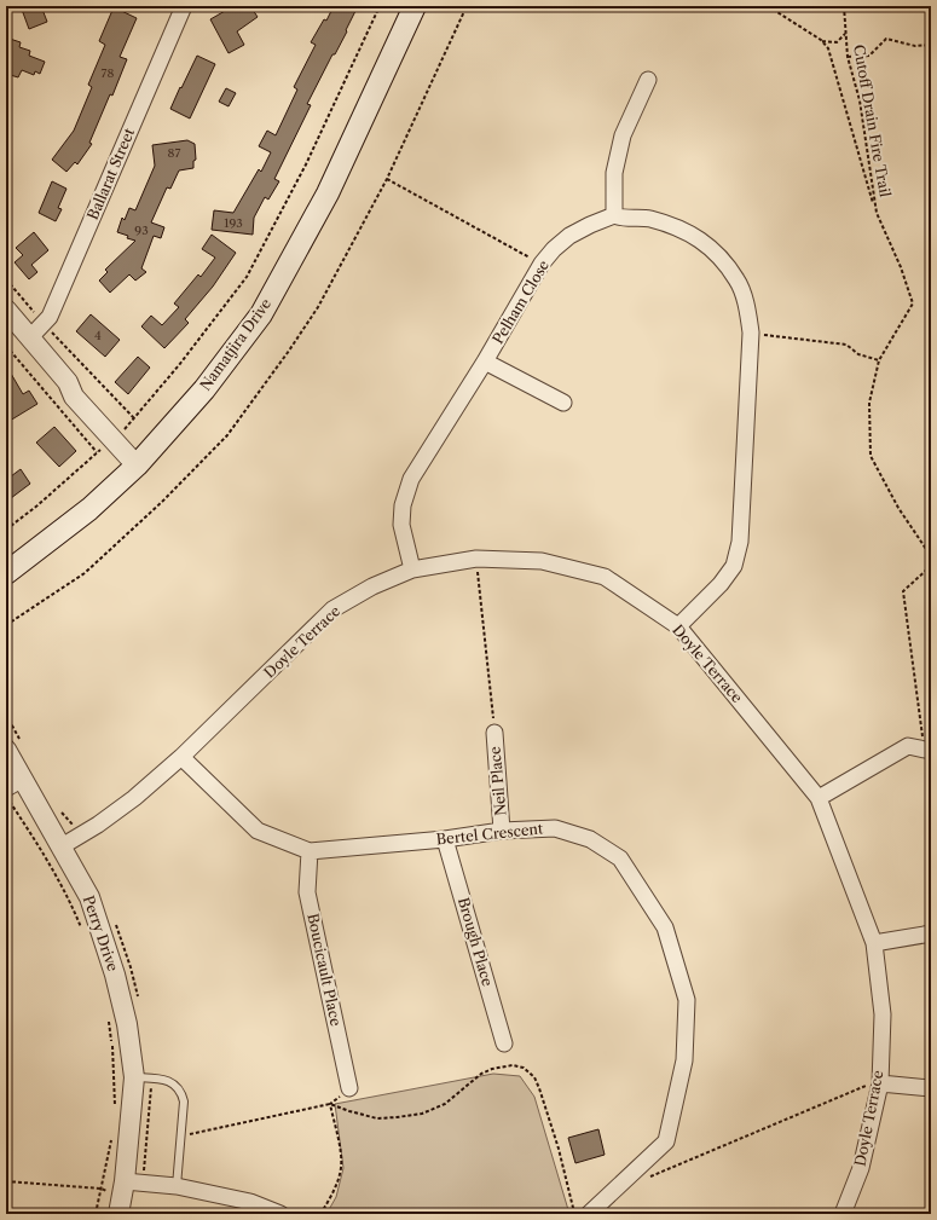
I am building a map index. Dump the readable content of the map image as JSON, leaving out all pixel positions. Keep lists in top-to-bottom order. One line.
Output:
{"streets":{"main road":["Namatjira Drive"],"street":["Ballarat Street","Pelham Close","Doyle Terrace","Neil Place","Bertel Crescent","Perry Drive","Brough Place","Boucicault Place"],"path":["Cutoff Drain Fire Trail"]},"crossings":[["Pelham Close","Doyle Terrace"],["Doyle Terrace","Bertel Crescent"],["Doyle Terrace","Perry Drive"],["Neil Place","Bertel Crescent"],["Bertel Crescent","Brough Place"],["Bertel Crescent","Boucicault Place"]],"house_numbers":["78","87","193","93","4"]}
